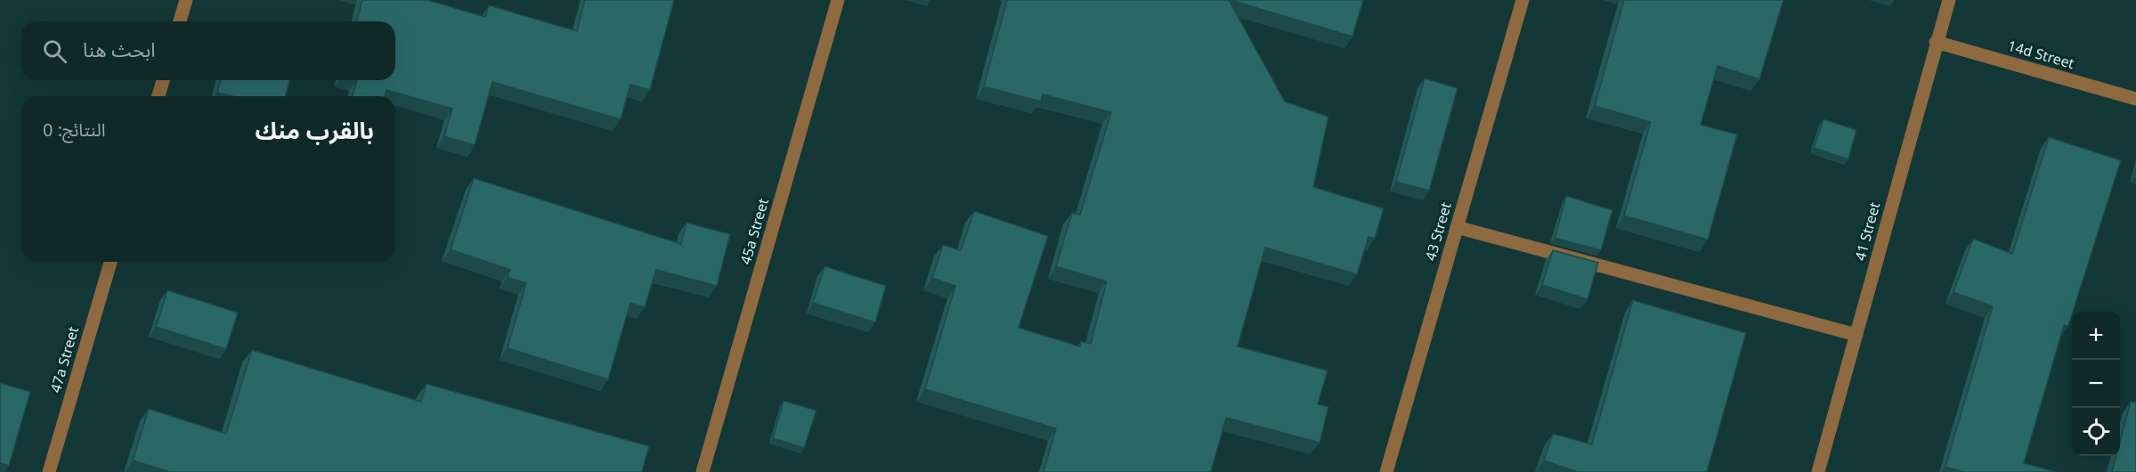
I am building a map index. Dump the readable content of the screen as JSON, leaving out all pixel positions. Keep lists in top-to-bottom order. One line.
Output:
{"streets":{"street":["14d Street","45a Street","43 Street","41 Street","47a Street"]},"crossings":[["14d Street","41 Street"]],"page":{"search":"ابحث هنا","heading":["بالقرب منك","النتائج: 0"],"map_buttons":["+","−"]}}
